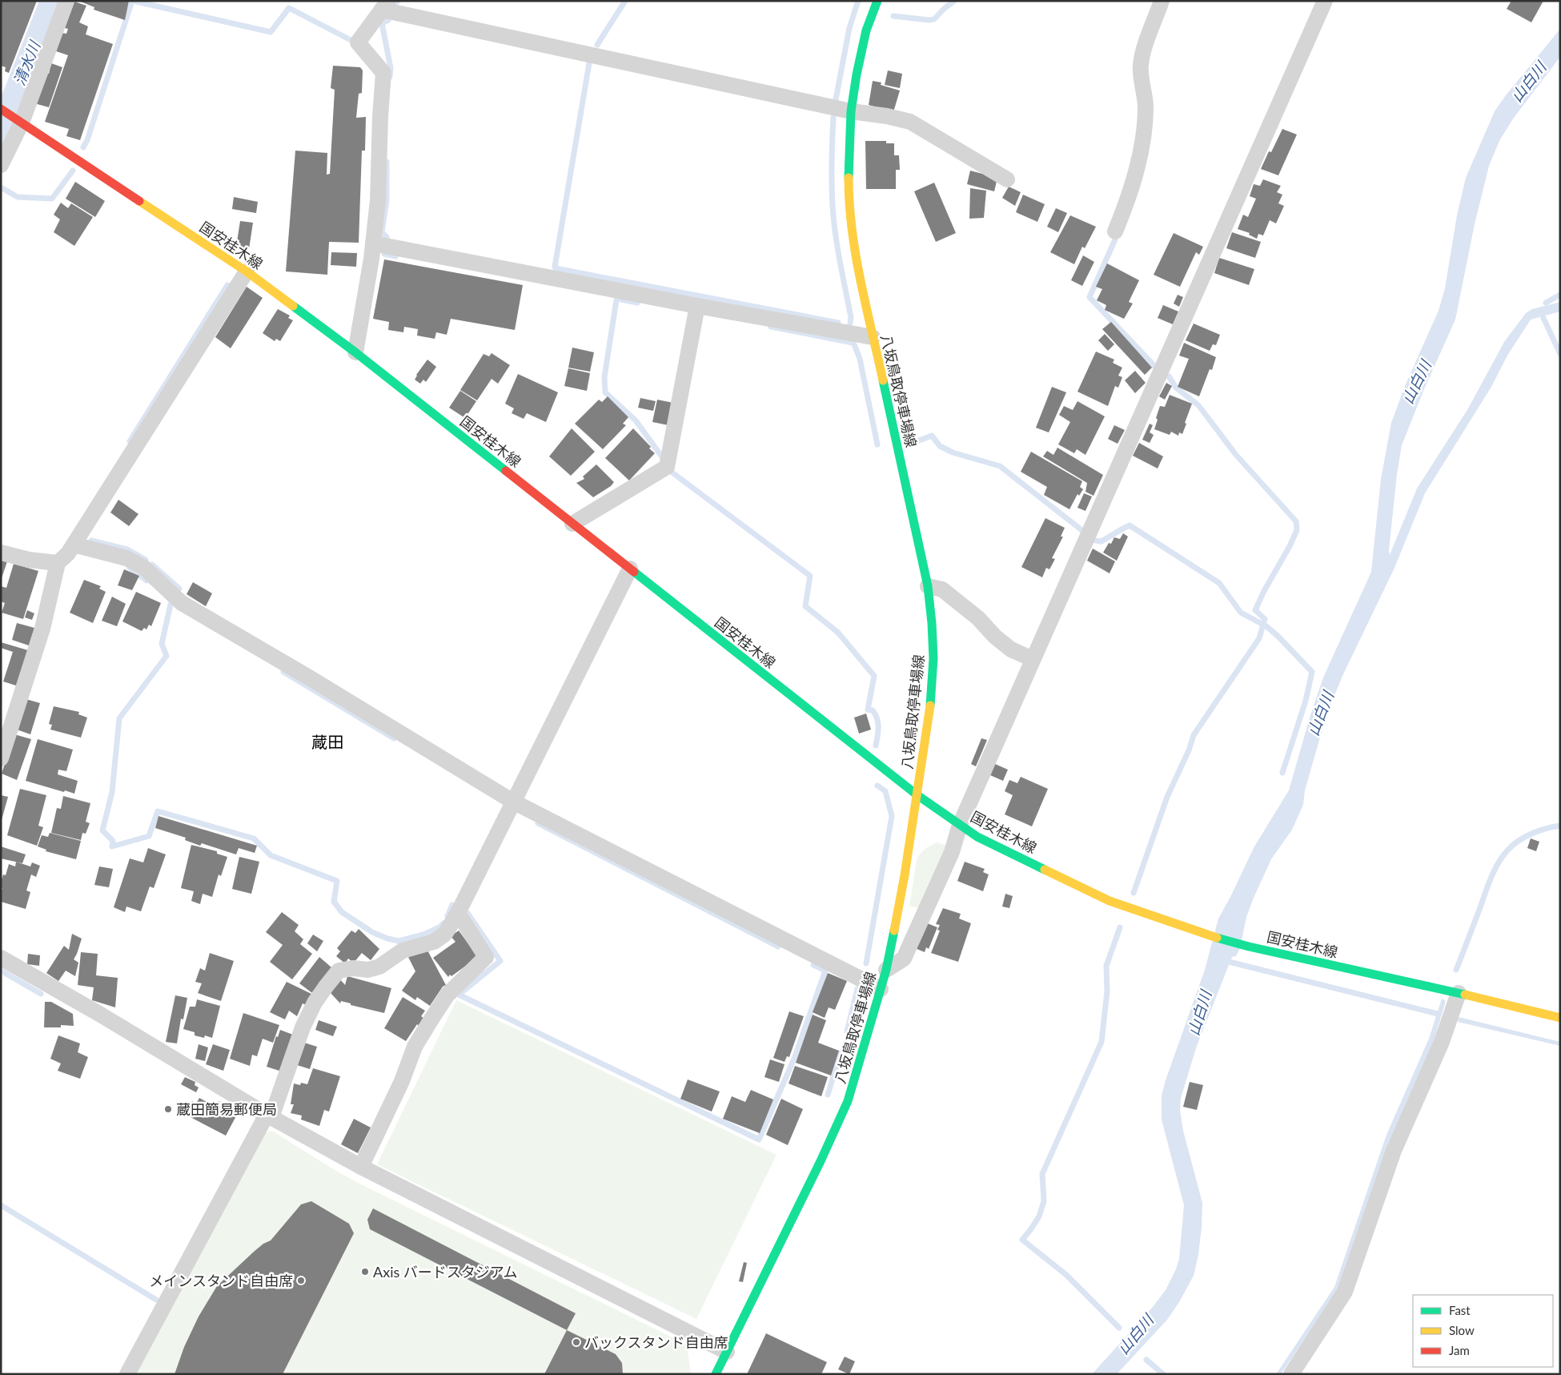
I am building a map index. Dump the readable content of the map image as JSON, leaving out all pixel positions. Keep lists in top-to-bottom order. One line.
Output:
{"streets":{"main road":["国安桂木線","八坂鳥取停車場線"]},"crossings":[["国安桂木線","八坂鳥取停車場線"]],"districts":["蔵田"],"water":["清水川","山白川"],"places":["蔵田簡易郵便局","Axis バードスタジアム","メインスタンド自由席","バックスタンド自由席"],"legend":["Fast","Slow","Jam"]}
